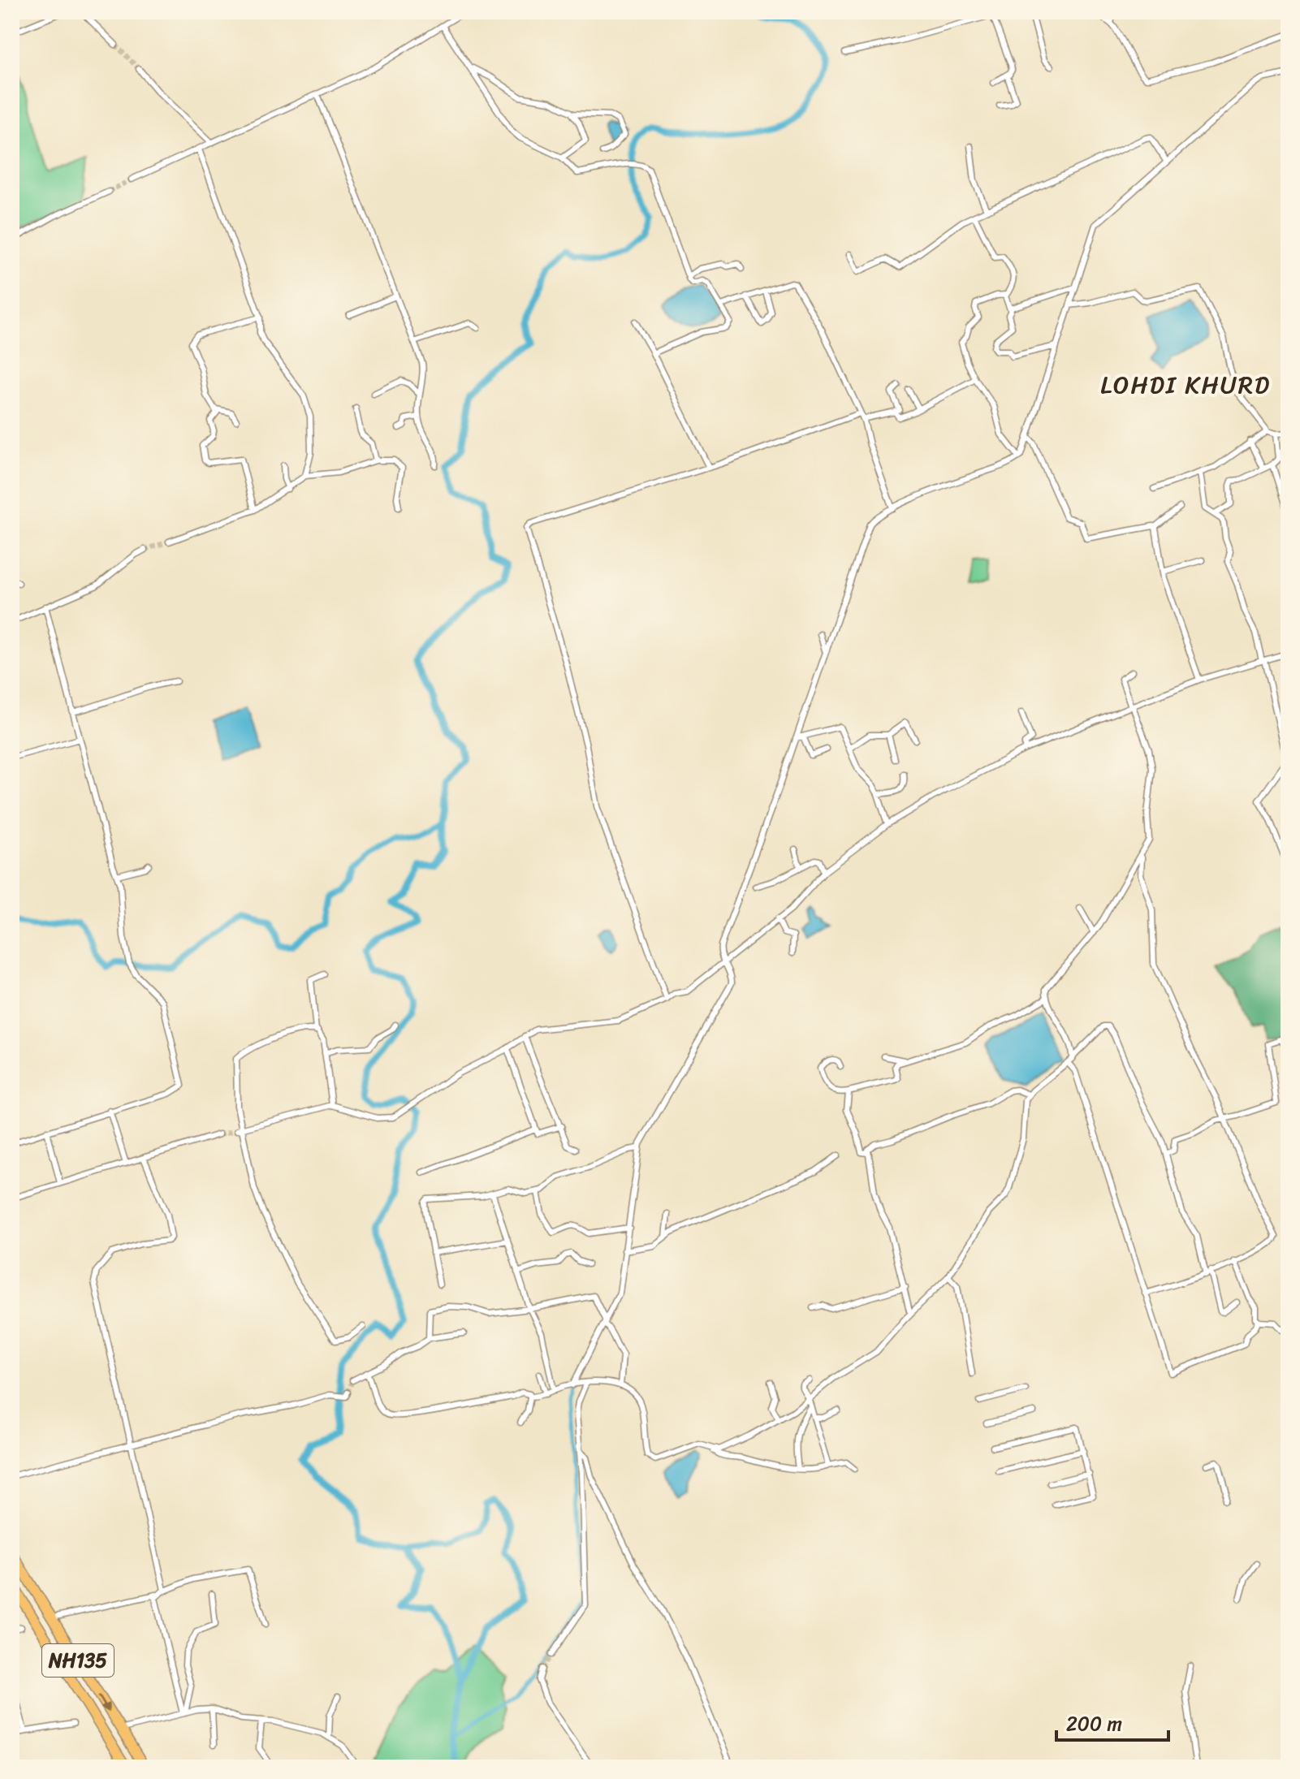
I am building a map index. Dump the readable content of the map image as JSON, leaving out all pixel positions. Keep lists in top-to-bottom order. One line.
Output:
{"streets":{"highway":["NH135"]},"districts":["LOHDI KHURD"],"scale_bar":"200 m"}
